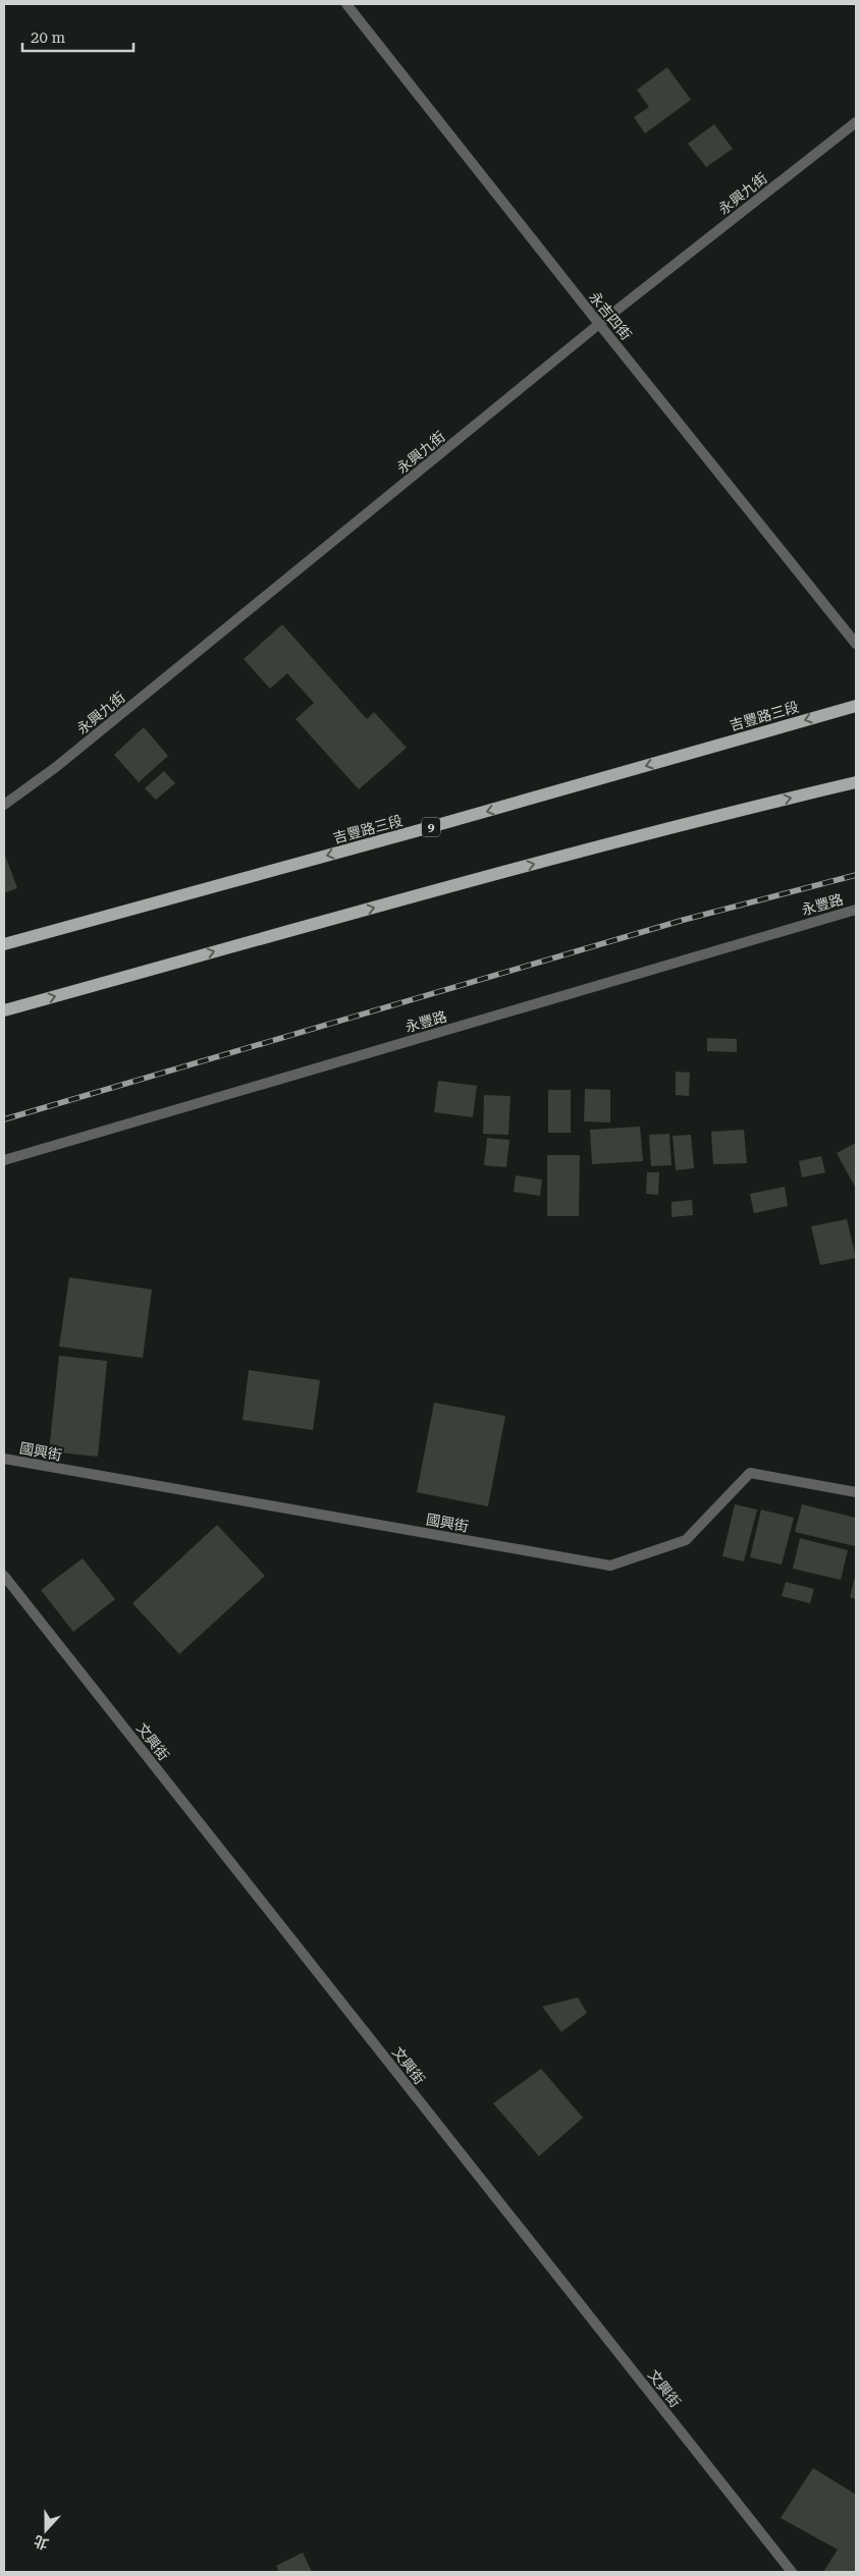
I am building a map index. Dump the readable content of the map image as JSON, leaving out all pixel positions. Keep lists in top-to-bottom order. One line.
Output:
{"streets":{"main road":["吉豐路三段","9"],"street":["永興九街","永吉四街","永豐路","國興街","文興街"]},"crossings":[["永興九街","永吉四街"]],"scale_bar":"20 m","north":"bottom"}
